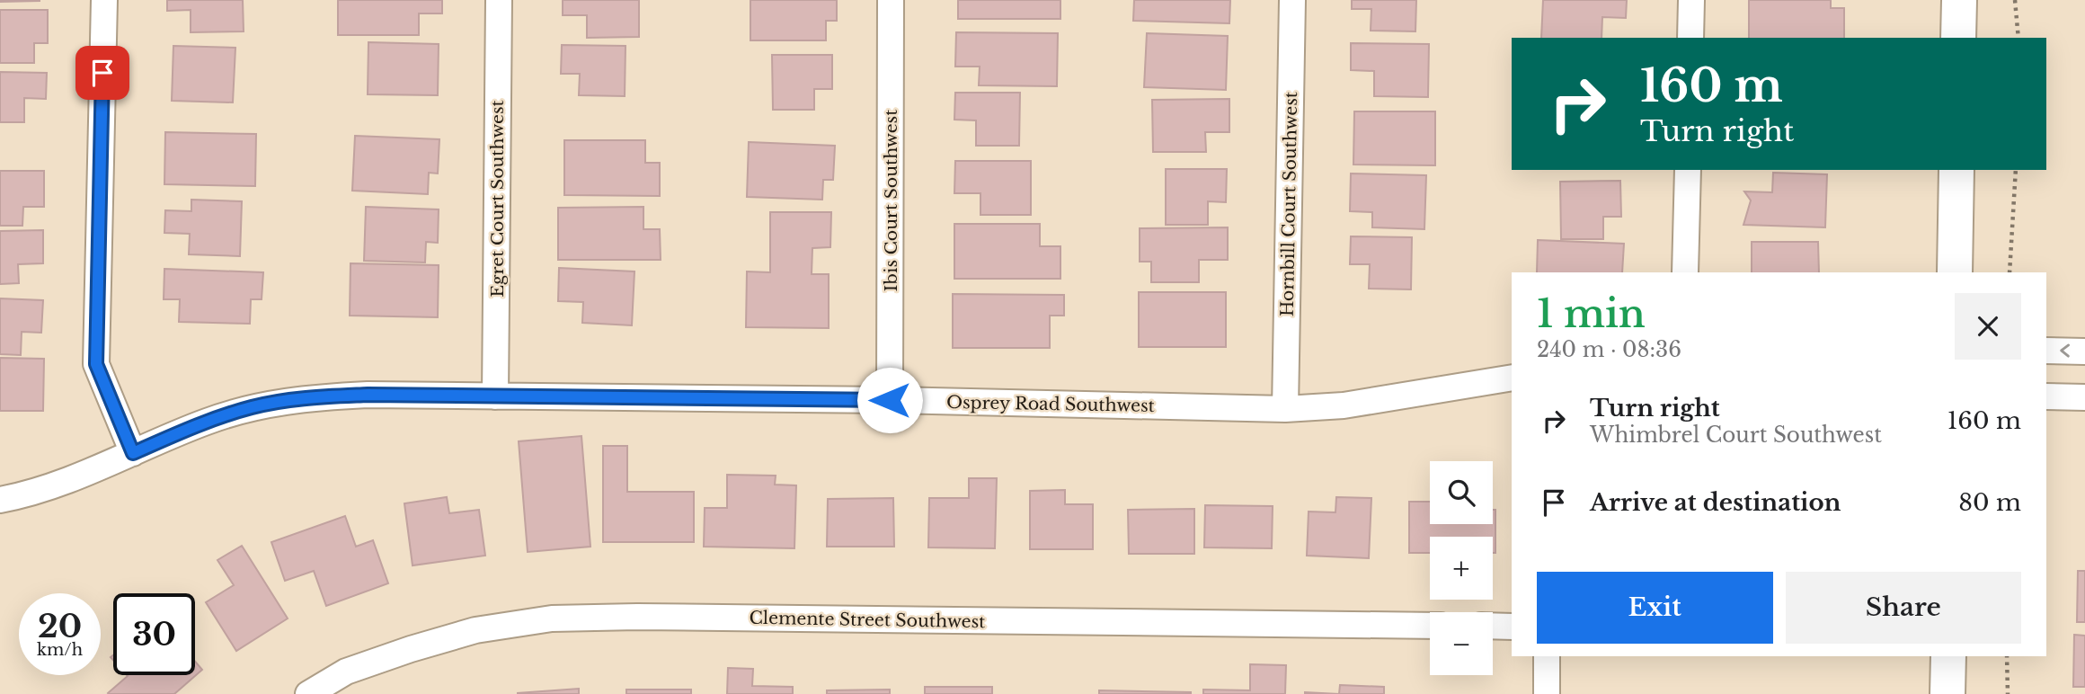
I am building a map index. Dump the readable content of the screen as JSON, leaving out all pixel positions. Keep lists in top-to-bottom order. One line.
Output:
{"streets":{"street":["Egret Court Southwest","Ibis Court Southwest","Hornbill Court Southwest","Osprey Road Southwest","Clemente Street Southwest"]},"crossings":[["Egret Court Southwest","Osprey Road Southwest"],["Ibis Court Southwest","Osprey Road Southwest"],["Hornbill Court Southwest","Osprey Road Southwest"]],"page":{"turn":["160 m","Turn right"],"heading":["1 min","240 m · 08:36"],"list":[{"name":"Turn right","note":"Whimbrel Court Southwest","value":"160 m"},{"name":"Arrive at destination","value":"80 m"}],"map_buttons":["+","−"],"buttons":["Exit","Share"],"speed":"20 km/h","limit":"30"}}
